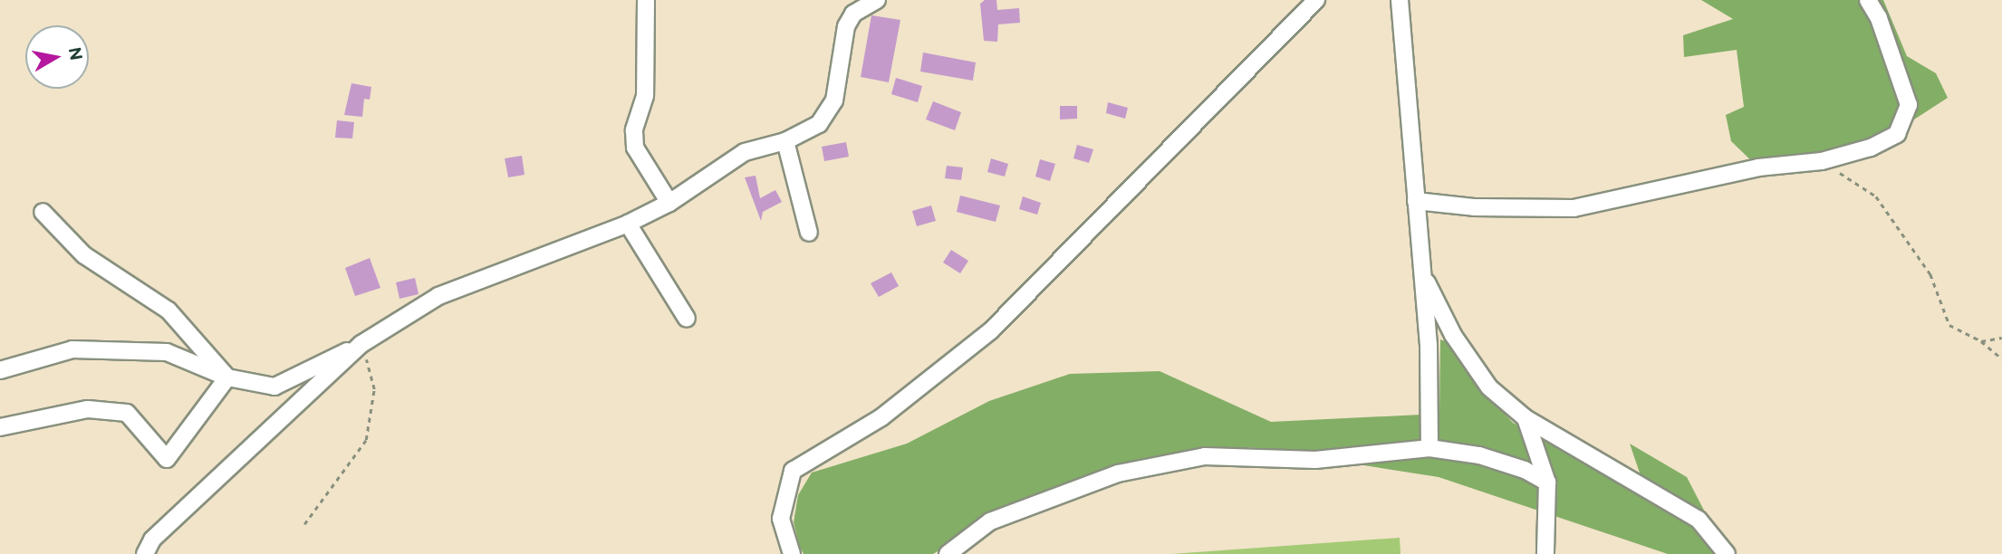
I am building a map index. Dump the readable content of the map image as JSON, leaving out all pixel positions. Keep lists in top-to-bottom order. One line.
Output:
{"north":"right"}
